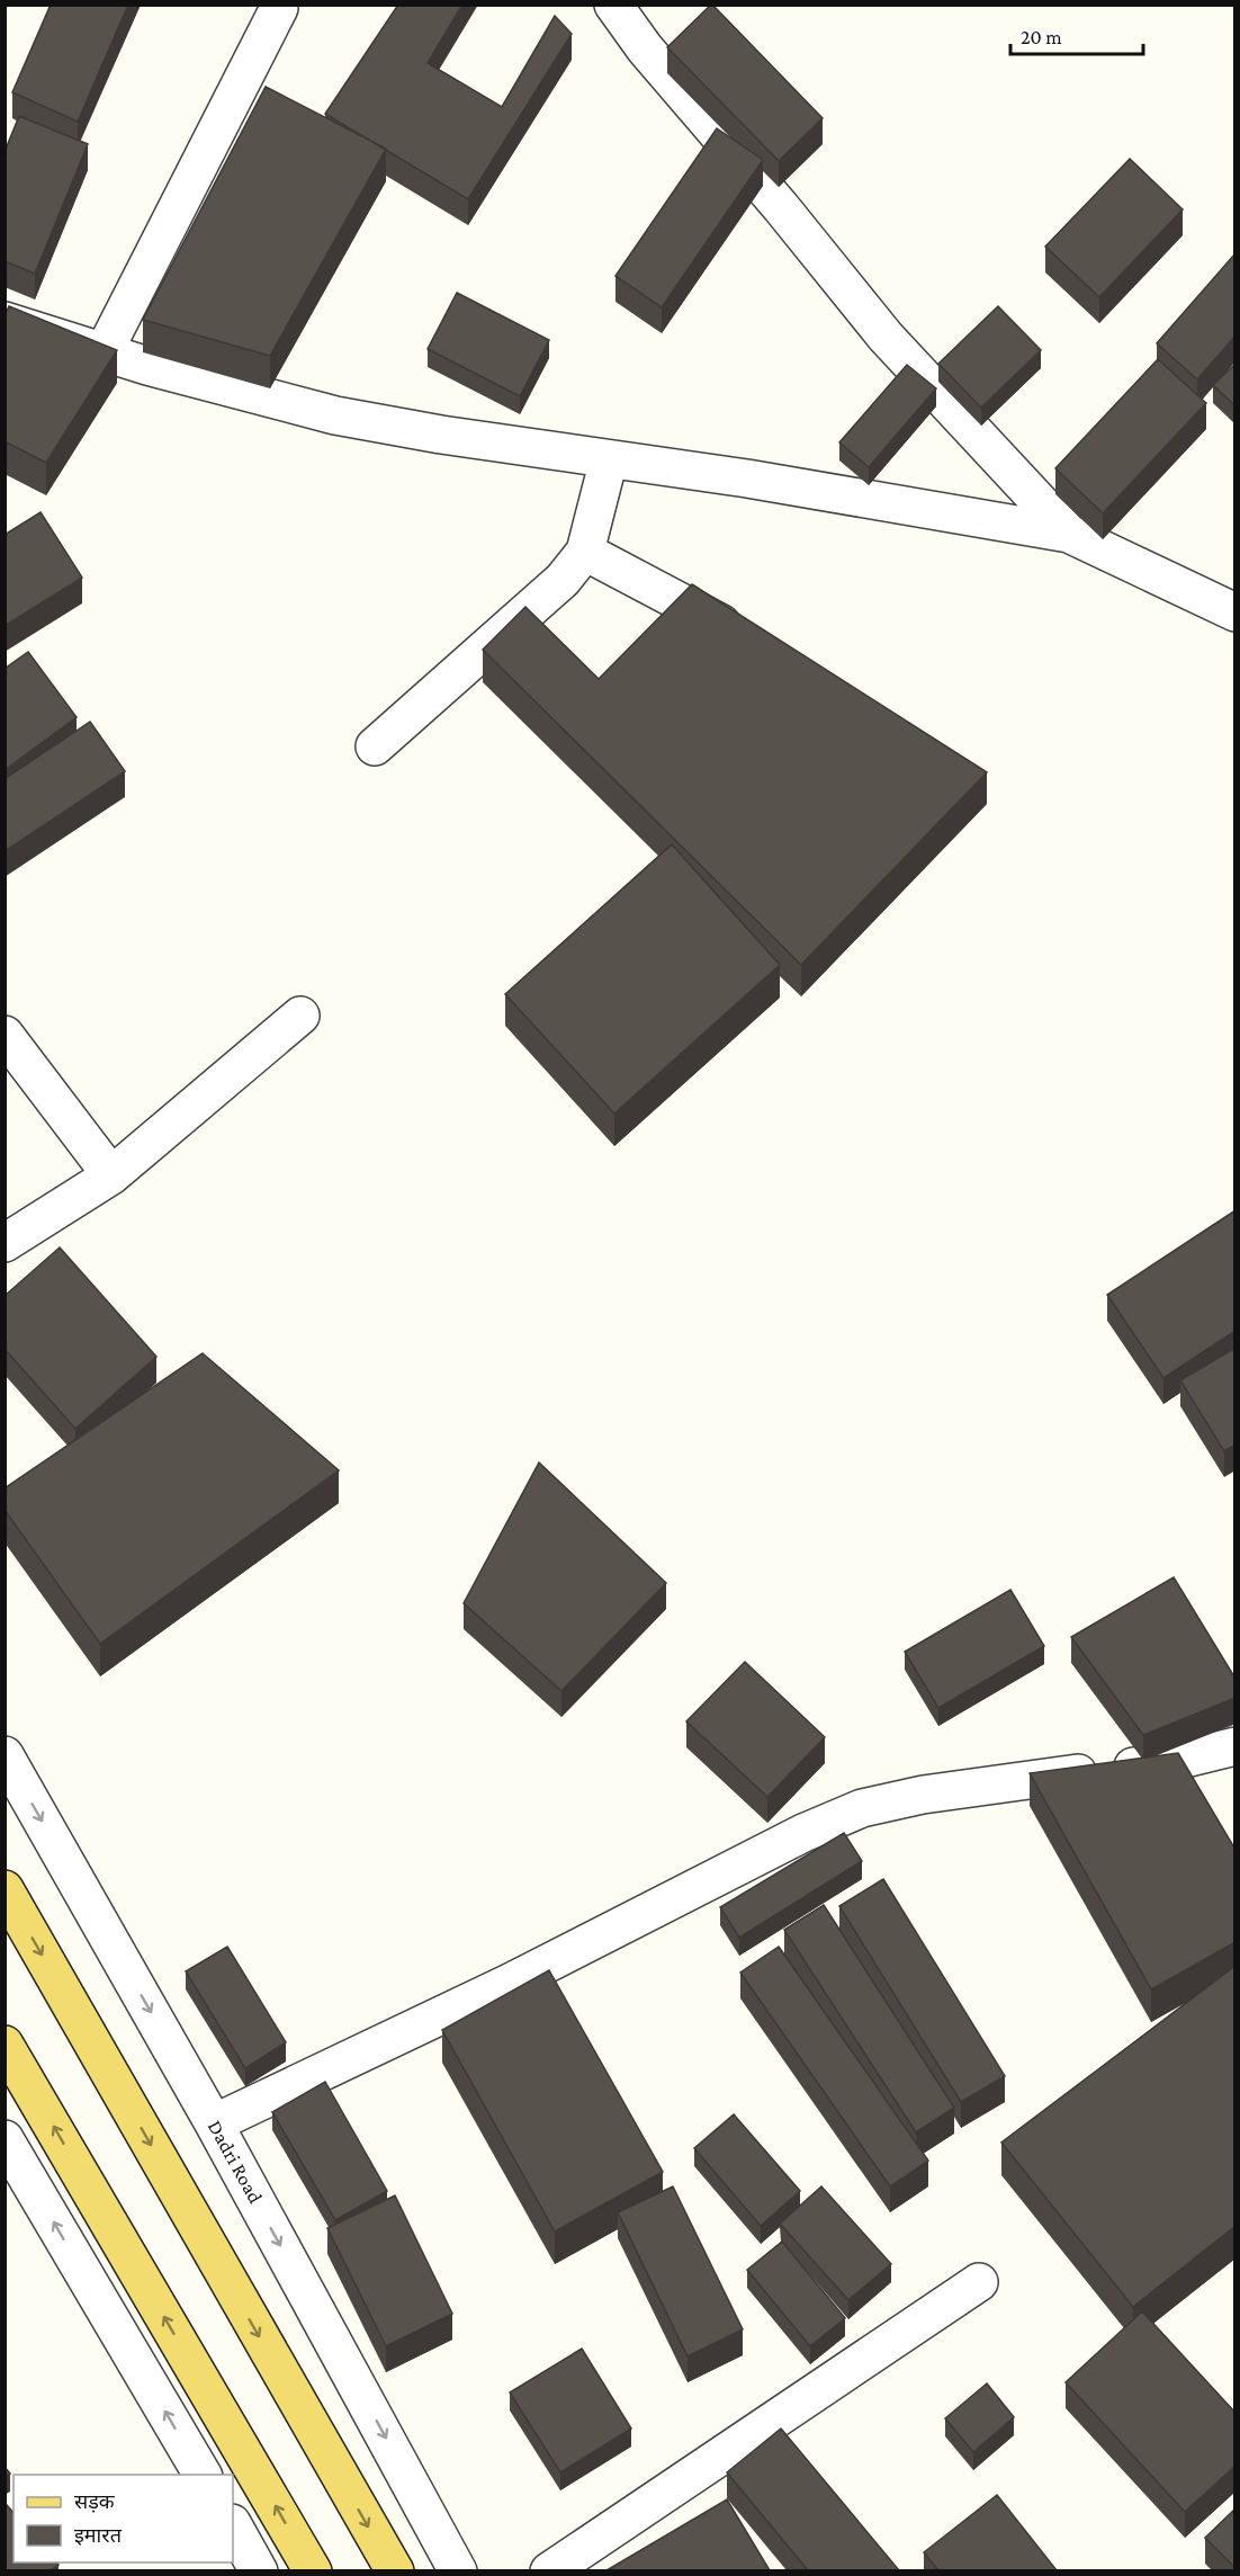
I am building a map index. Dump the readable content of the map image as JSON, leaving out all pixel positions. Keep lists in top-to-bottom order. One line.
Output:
{"streets":{"street":["Dadri Road"]},"legend":["सड़क","इमारत"],"scale_bar":"20 m"}
